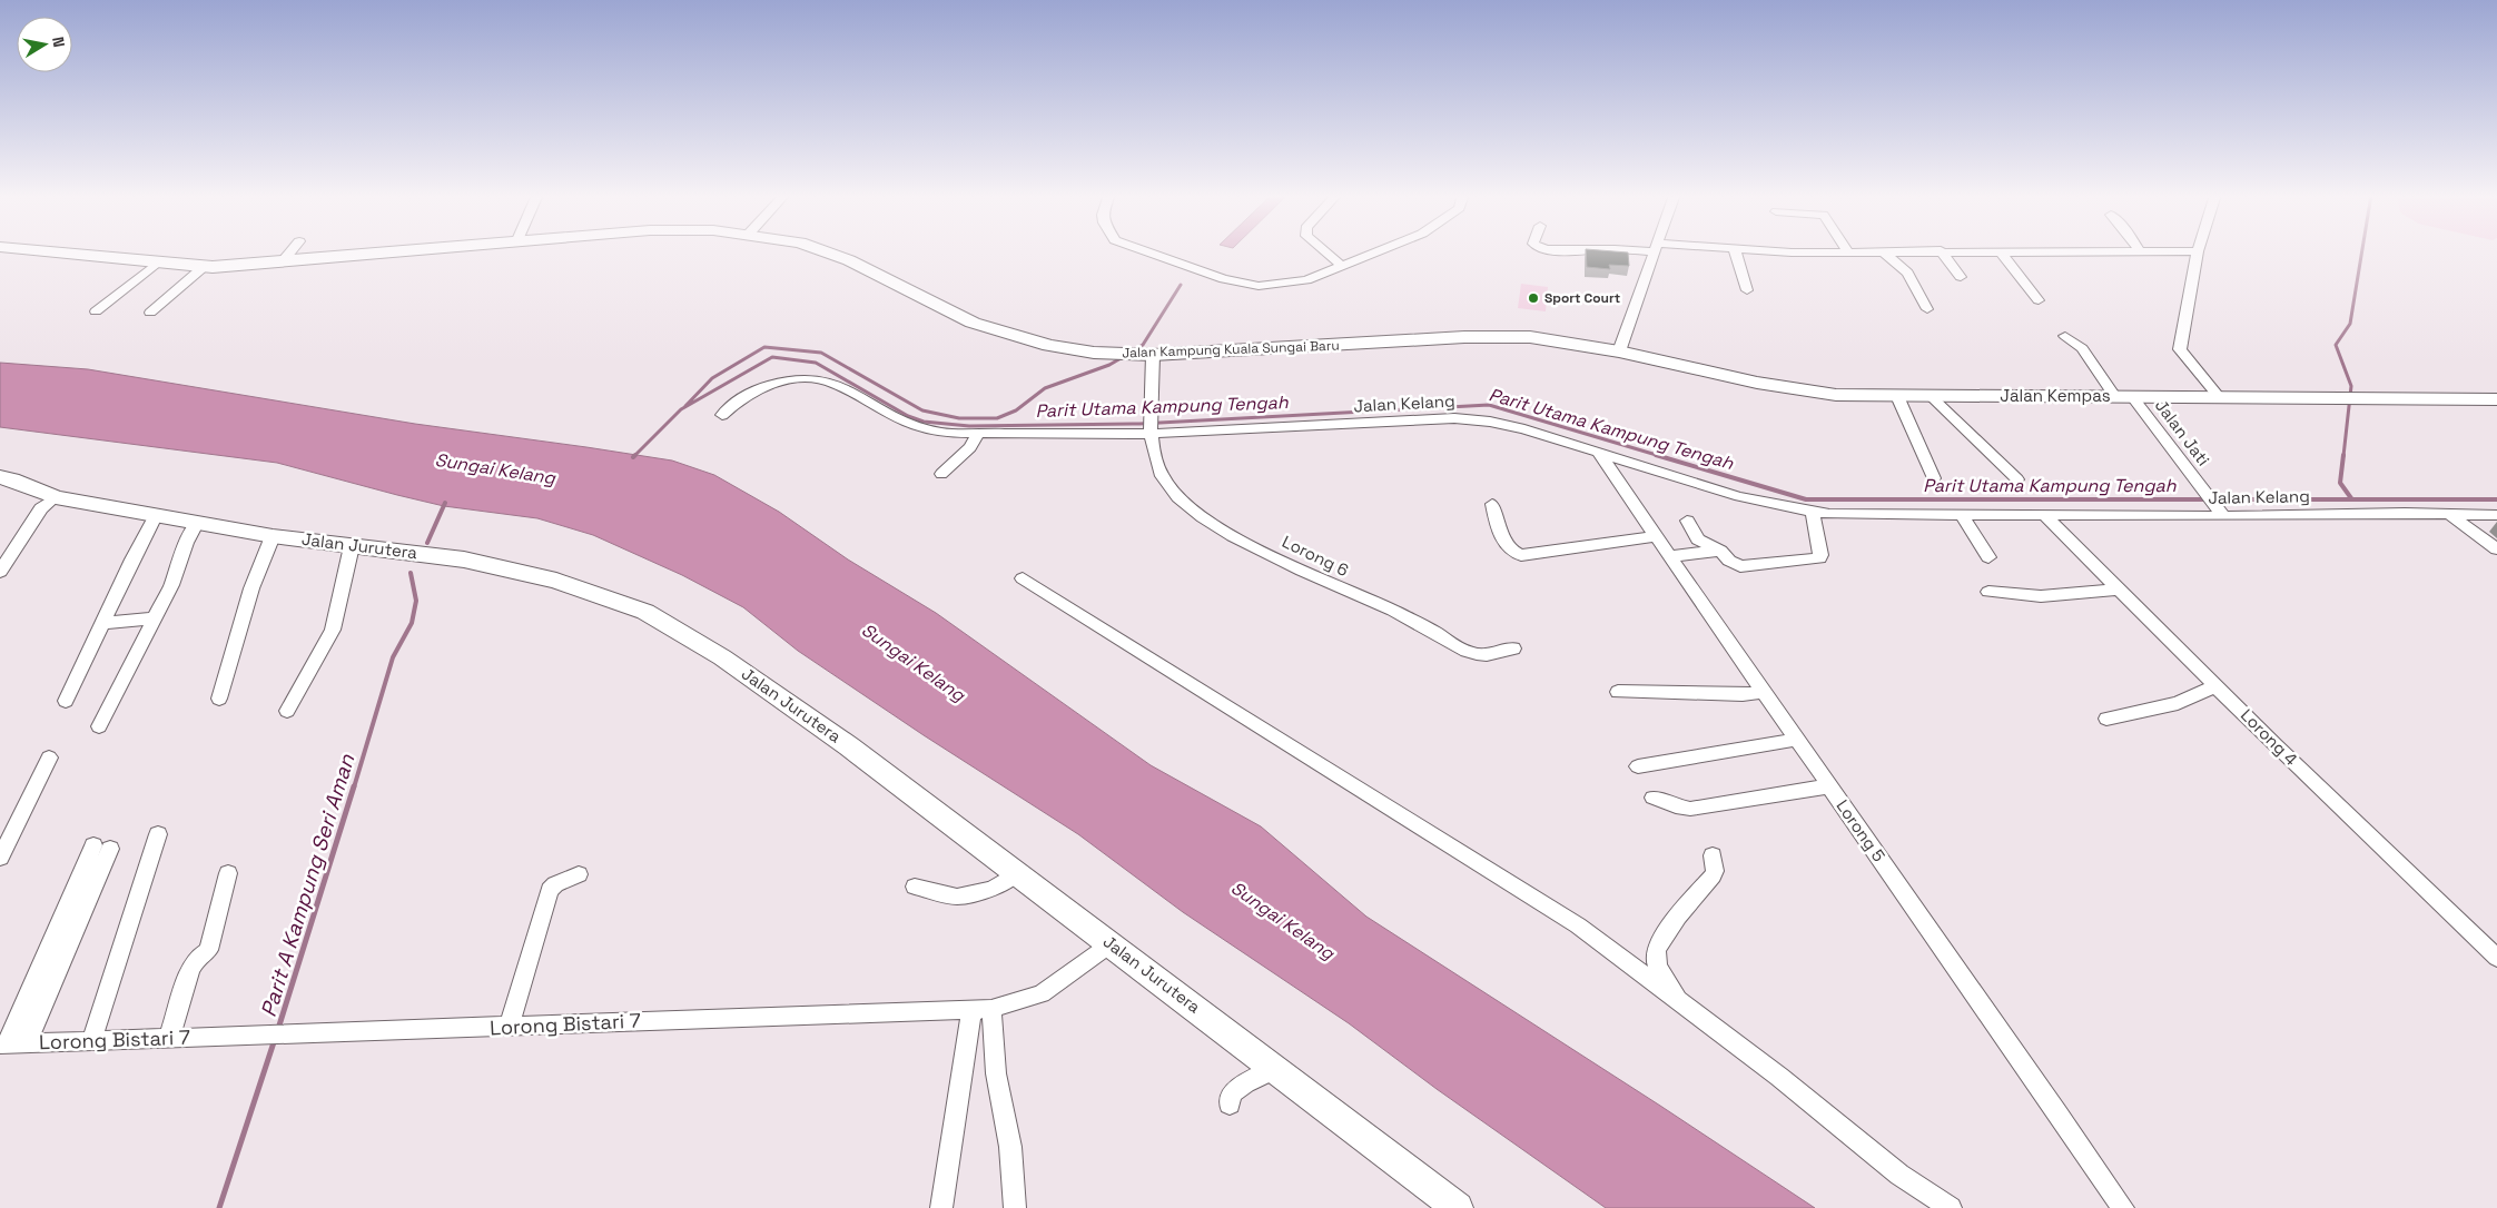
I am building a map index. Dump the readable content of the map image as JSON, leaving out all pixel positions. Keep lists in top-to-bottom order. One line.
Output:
{"streets":{"street":["Jalan Kampung Kuala Sungai Baru","Jalan Kempas","Jalan Kelang","Jalan Jati","Jalan Jurutera","Lorong 6","Lorong 4","Lorong 5","Lorong Bistari 7"]},"crossings":[["Jalan Kampung Kuala Sungai Baru","Jalan Kempas"],["Jalan Kampung Kuala Sungai Baru","Lorong 6"],["Jalan Kempas","Jalan Jati"],["Jalan Kelang","Jalan Jati"],["Jalan Kelang","Lorong 6"],["Jalan Kelang","Lorong 4"],["Jalan Kelang","Lorong 5"],["Jalan Jurutera","Lorong Bistari 7"]],"water":["Parit Utama Kampung Tengah","Sungai Kelang","Parit A Kampung Seri Aman"],"places":["Sport Court"],"north":"right"}
